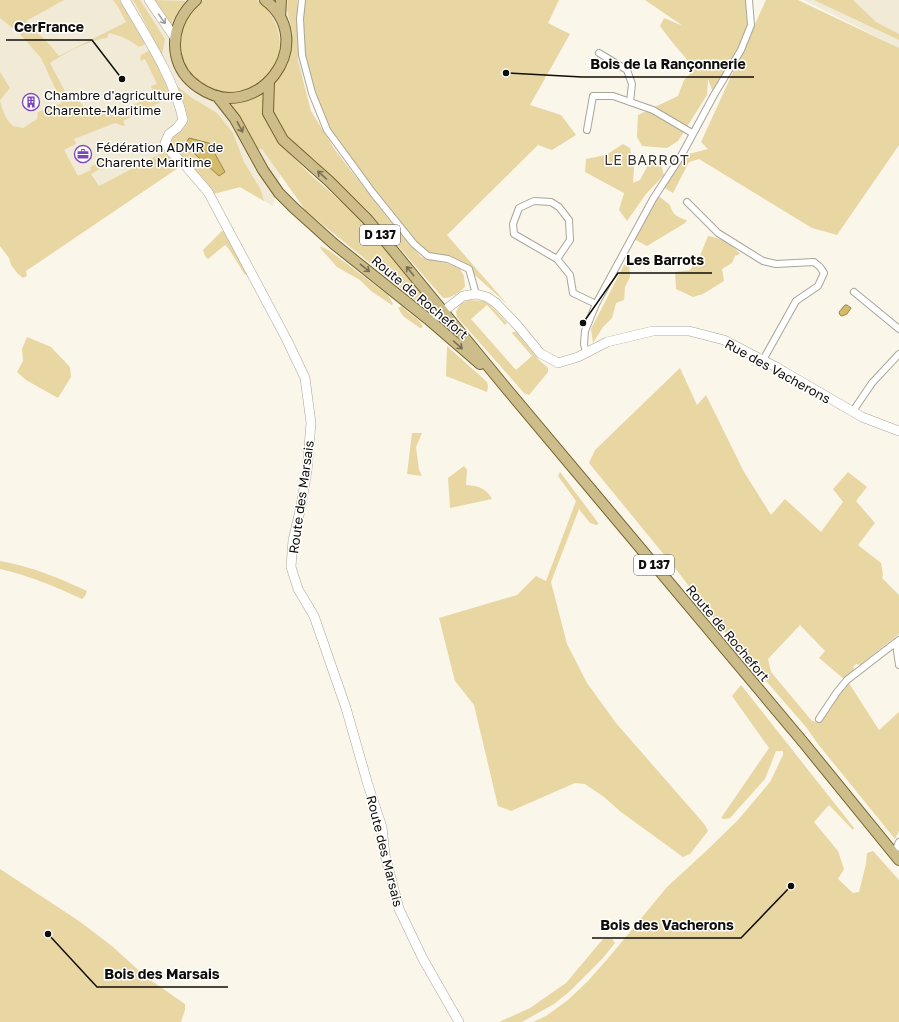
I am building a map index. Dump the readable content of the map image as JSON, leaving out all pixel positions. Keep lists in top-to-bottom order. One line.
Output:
{"streets":{"main road":["D 137","Route de Rochefort"],"street":["Rue des Vacherons","Route des Marsais"]},"districts":["LE BARROT"],"places":{"other":["Bois de la Rançonnerie","CerFrance","Les Barrots","Bois des Vacherons","Bois des Marsais"],"building":["Chambre d'agriculture Charente-Maritime"],"office":["Fédération ADMR de Charente Maritime"]}}
